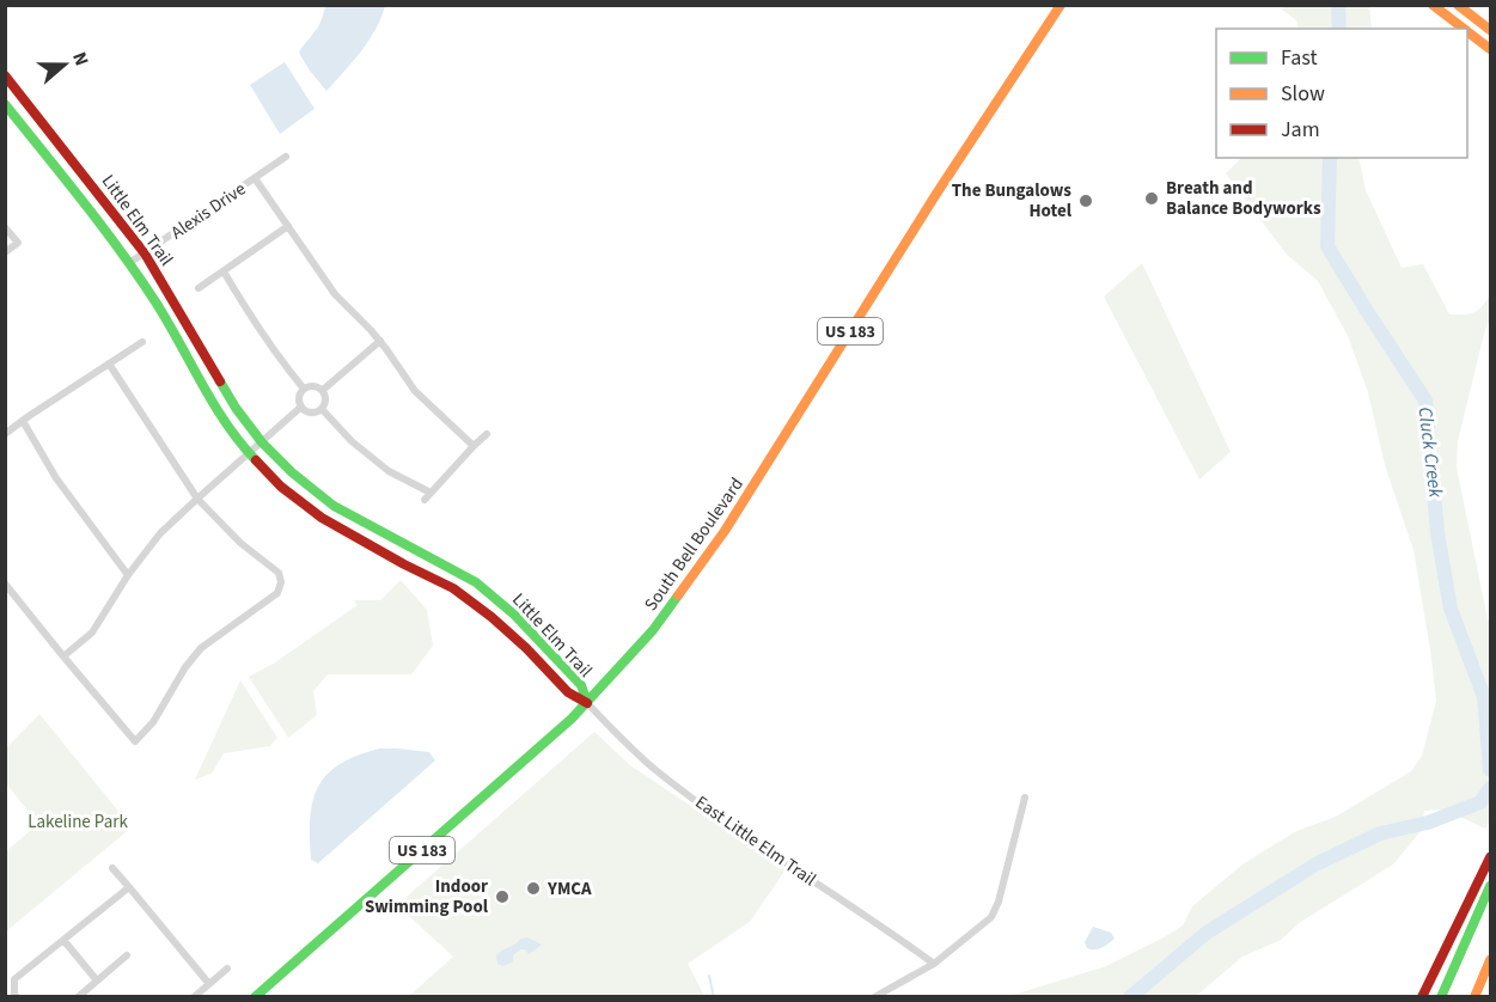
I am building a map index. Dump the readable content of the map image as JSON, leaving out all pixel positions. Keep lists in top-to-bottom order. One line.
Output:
{"streets":{"main road":["Little Elm Trail","US 183","South Bell Boulevard"],"street":["Alexis Drive","East Little Elm Trail"]},"crossings":[["Alexis Drive","Little Elm Trail"],["Little Elm Trail","South Bell Boulevard"],["Little Elm Trail","East Little Elm Trail"],["South Bell Boulevard","East Little Elm Trail"]],"water":["Cluck Creek"],"parks":["Lakeline Park"],"places":["Breath and Balance Bodyworks","The Bungalows Hotel","YMCA","Indoor Swimming Pool"],"legend":["Fast","Slow","Jam"],"north":"right"}
